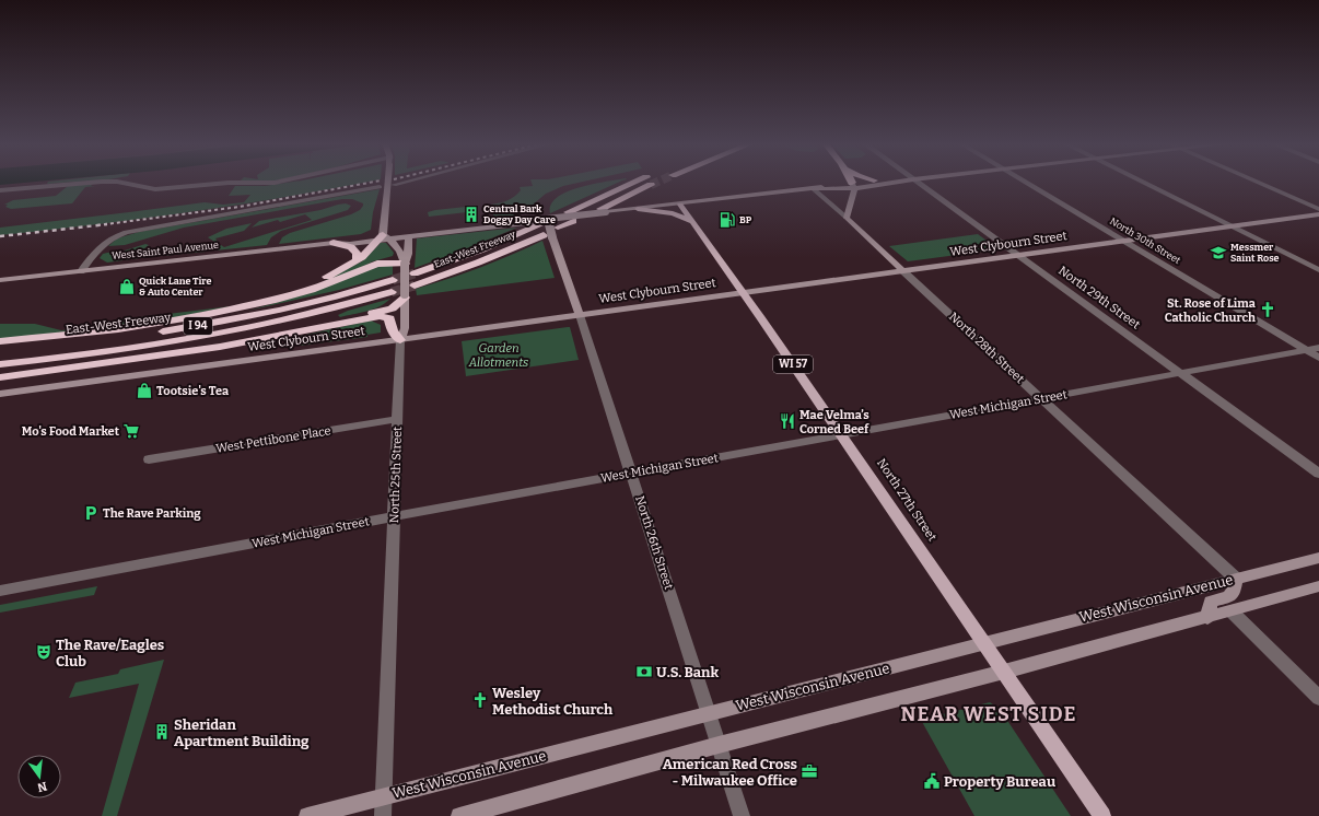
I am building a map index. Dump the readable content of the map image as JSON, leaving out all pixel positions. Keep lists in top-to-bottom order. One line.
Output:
{"streets":{"highway":["East-West Freeway","I 94"],"main road":["WI 57","North 27th Street"],"street":["North 30th Street","West Clybourn Street","West Saint Paul Avenue","North 29th Street","North 28th Street","West Michigan Street","West Pettibone Place","North 25th Street","North 26th Street","West Wisconsin Avenue"]},"crossings":[["North 30th Street","West Clybourn Street"],["North 30th Street","West Michigan Street"],["West Clybourn Street","North 29th Street"],["West Clybourn Street","North 28th Street"],["West Clybourn Street","North 25th Street"],["West Clybourn Street","North 27th Street"],["West Clybourn Street","North 26th Street"],["East-West Freeway","West Saint Paul Avenue"],["East-West Freeway","North 26th Street"],["West Saint Paul Avenue","North 28th Street"],["West Saint Paul Avenue","North 25th Street"],["West Saint Paul Avenue","North 27th Street"],["West Saint Paul Avenue","North 26th Street"],["North 29th Street","West Michigan Street"],["North 28th Street","West Michigan Street"],["North 28th Street","West Wisconsin Avenue"],["West Michigan Street","North 25th Street"],["West Michigan Street","North 27th Street"],["West Michigan Street","North 26th Street"],["West Pettibone Place","North 25th Street"],["North 25th Street","West Wisconsin Avenue"],["North 27th Street","West Wisconsin Avenue"],["North 26th Street","West Wisconsin Avenue"]],"districts":["NEAR WEST SIDE"],"parks":["Garden Allotments"],"places":{"building":["Central Bark Doggy Day Care","Sheridan Apartment Building"],"fuel station":["BP"],"school or university":["Messmer Saint Rose"],"shop":["Quick Lane Tire & Auto Center","Tootsie's Tea"],"church":["St. Rose of Lima Catholic Church","Wesley Methodist Church"],"restaurant":["Mae Velma’s Corned Beef"],"supermarket":["Mo's Food Market"],"parking":["The Rave Parking"],"theatre":["The Rave/Eagles Club"],"bank":["U.S. Bank"],"office":["American Red Cross - Milwaukee Office"],"public building":["Property Bureau"]},"north":"bottom"}
